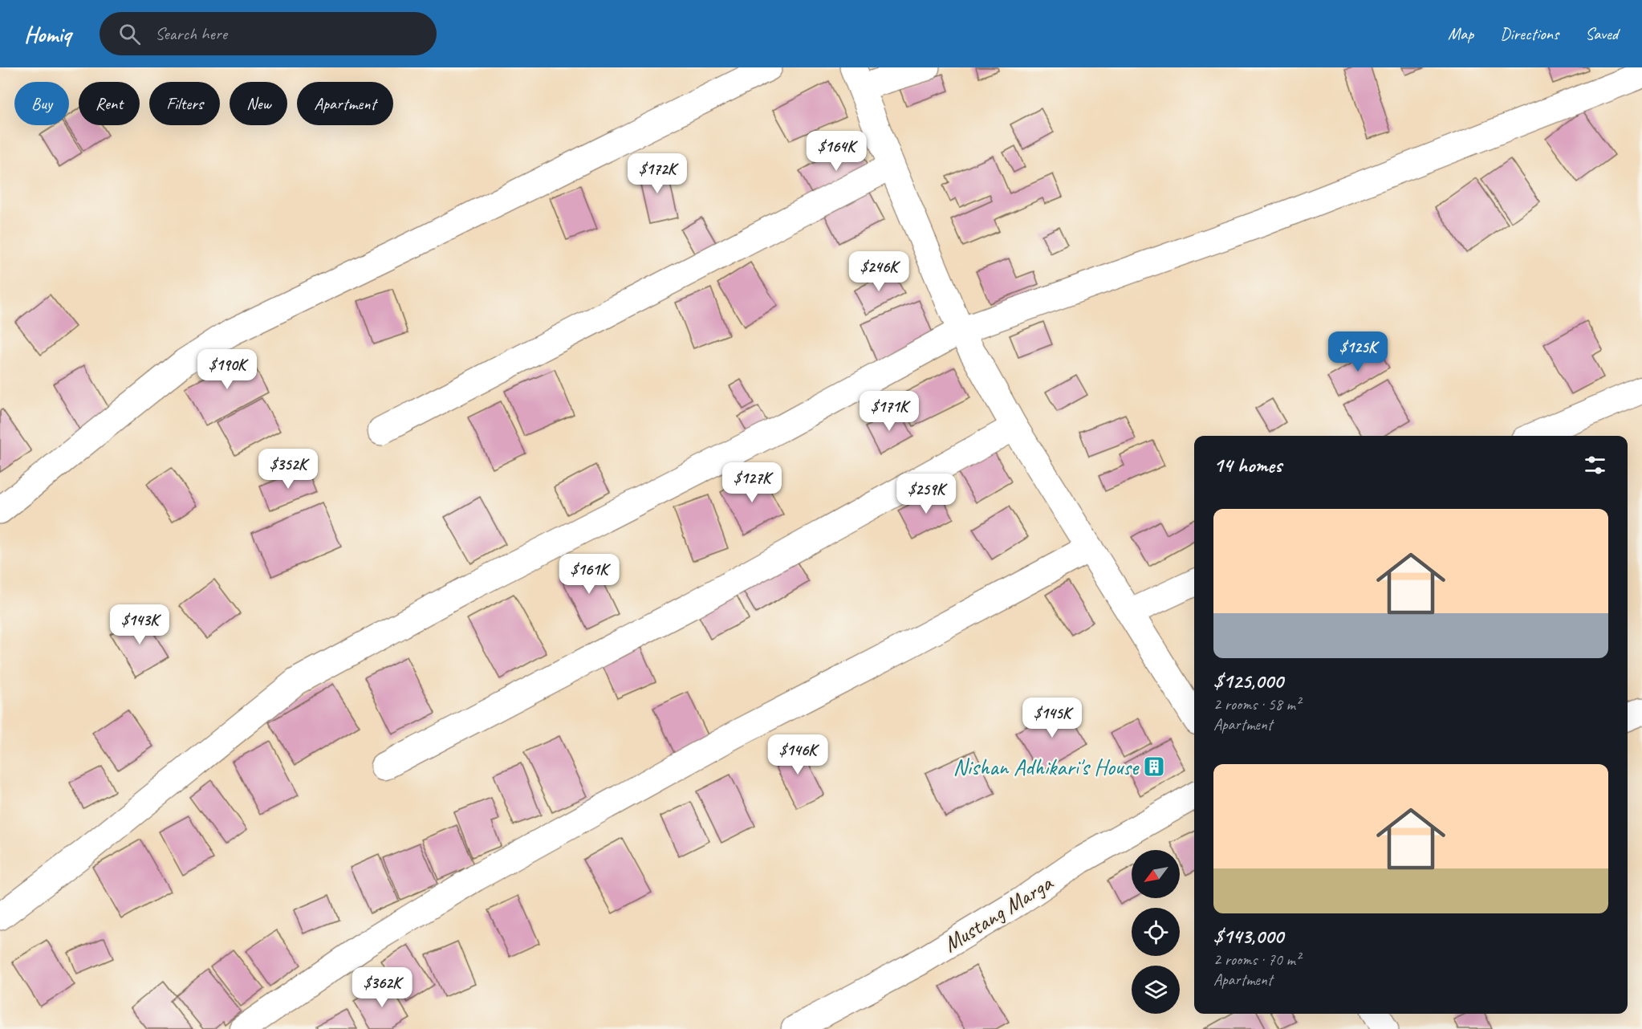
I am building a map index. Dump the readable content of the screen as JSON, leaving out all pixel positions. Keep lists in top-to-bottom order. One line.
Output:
{"streets":{"street":["Mustang Marga"]},"places":{"building":["Nishan Adhikari's House"]},"north":"bottom left","page":{"header":"Homiq","search":"Search here","nav":["Map","Directions","Saved"],"chip":["Buy","Rent","Filters","New","Apartment"],"price":["$164K","$172K","$246K","$125K","$190K","$171K","$352K","$127K","$259K","$161K","$143K","$145K","$146K","$362K"],"heading":"14 homes","list":[{"name":"$125,000","note":"2 rooms · 58 m² · Apartment"},{"name":"$143,000","note":"2 rooms · 70 m² · Apartment"}]}}
